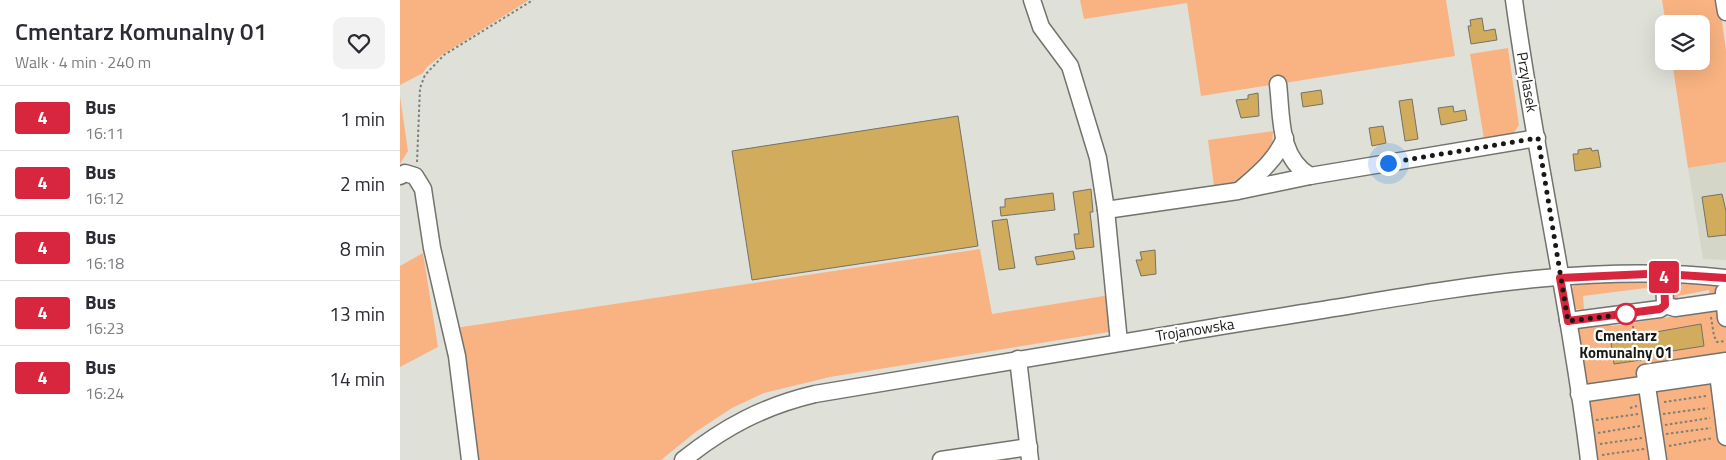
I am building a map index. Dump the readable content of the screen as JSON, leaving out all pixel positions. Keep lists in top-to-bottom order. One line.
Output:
{"streets":{"street":["Przylasek","Trojanowska"]},"crossings":[["Przylasek","Trojanowska"]],"places":["Cmentarz Komunalny 01"],"lines":["bus line 4"],"page":{"heading":["Cmentarz Komunalny 01","Walk · 4 min · 240 m"],"on_map":"4","list":[{"mark":"4","name":"Bus","note":"16:11","value":"1 min"},{"mark":"4","name":"Bus","note":"16:12","value":"2 min"},{"mark":"4","name":"Bus","note":"16:18","value":"8 min"},{"mark":"4","name":"Bus","note":"16:23","value":"13 min"},{"mark":"4","name":"Bus","note":"16:24","value":"14 min"}]}}
